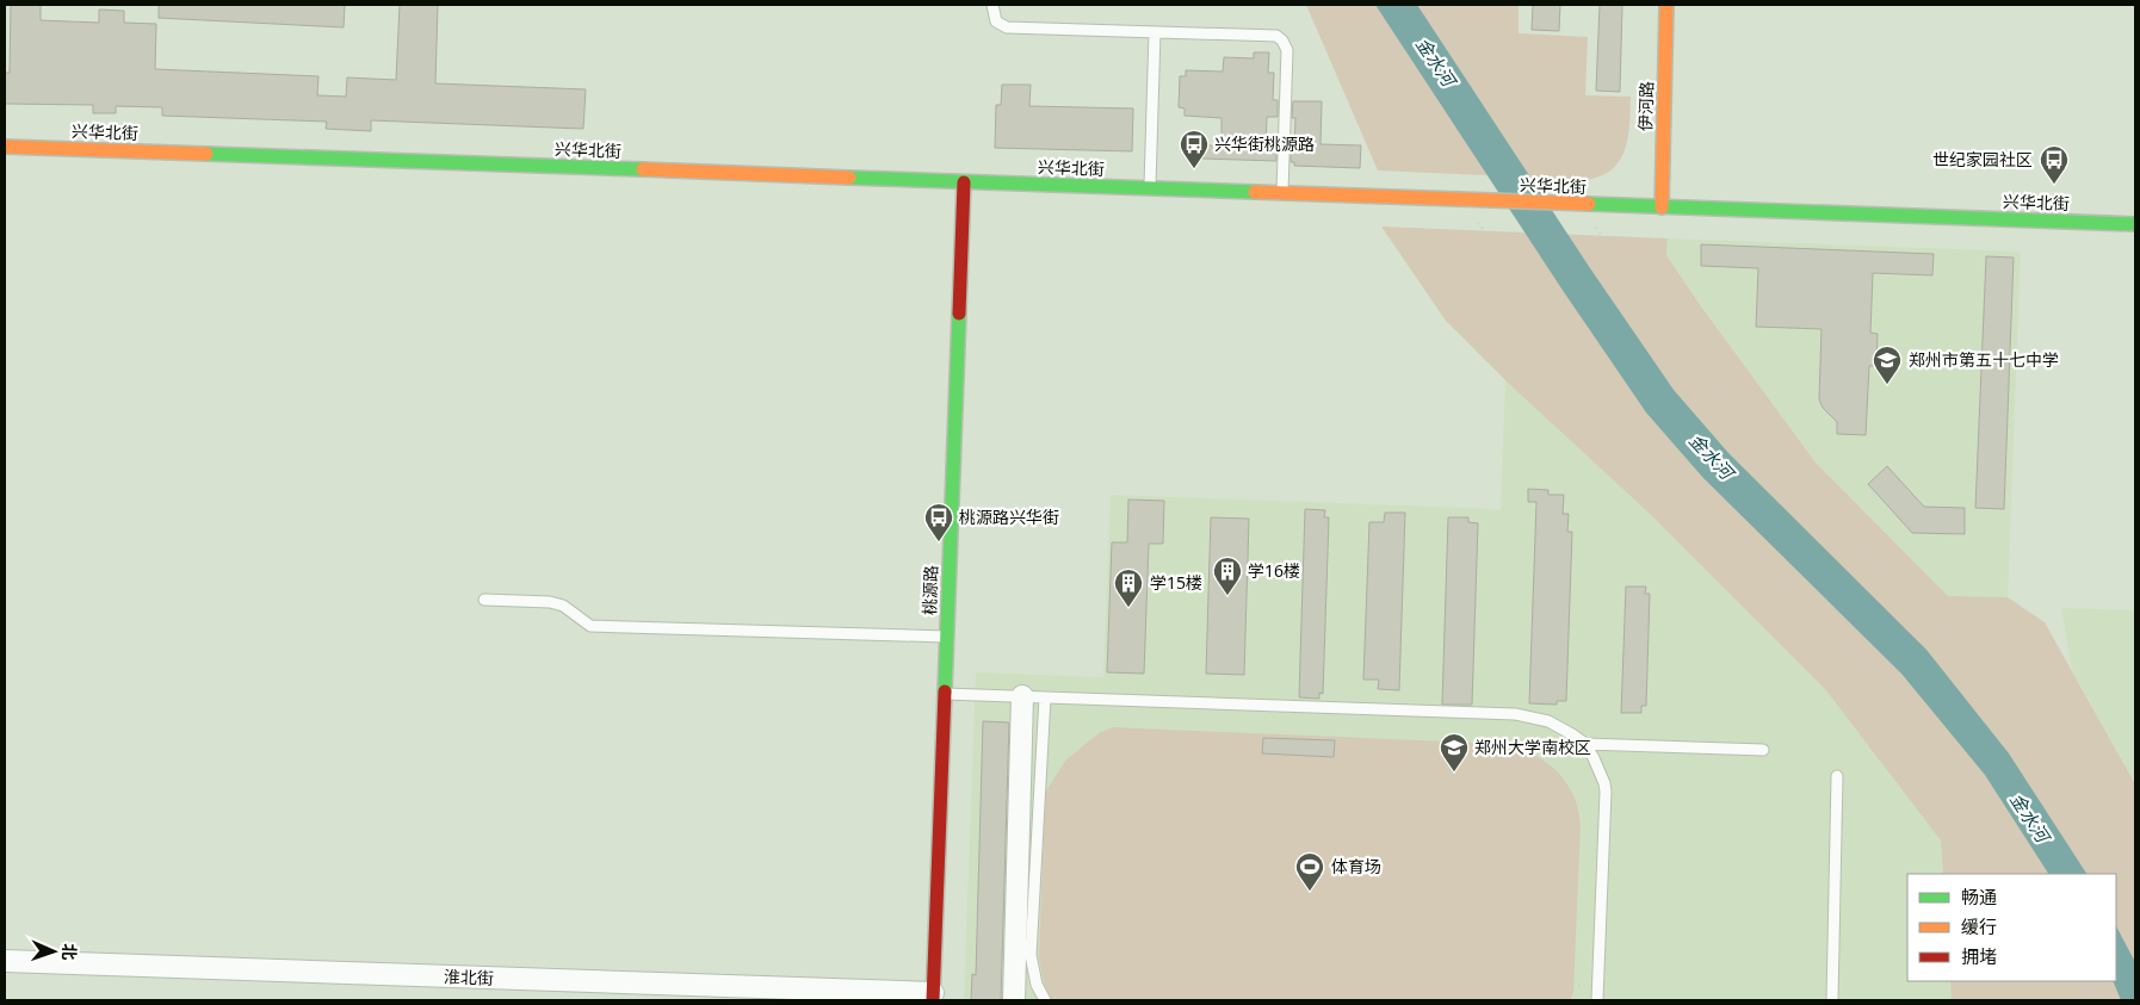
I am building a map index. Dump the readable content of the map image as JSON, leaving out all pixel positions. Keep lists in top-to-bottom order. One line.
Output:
{"streets":{"street":["伊河路","兴华北街","桃源路","淮北街"]},"crossings":[["伊河路","兴华北街"],["兴华北街","桃源路"],["桃源路","淮北街"]],"water":["金水河"],"places":{"bus stop":["兴华街桃源路","世纪家园社区","桃源路兴华街"],"school or university":["郑州市第五十七中学","郑州大学南校区"],"building":["学16楼","学15楼"],"sports":["体育场"]},"legend":["畅通","缓行","拥堵"],"north":"right"}
